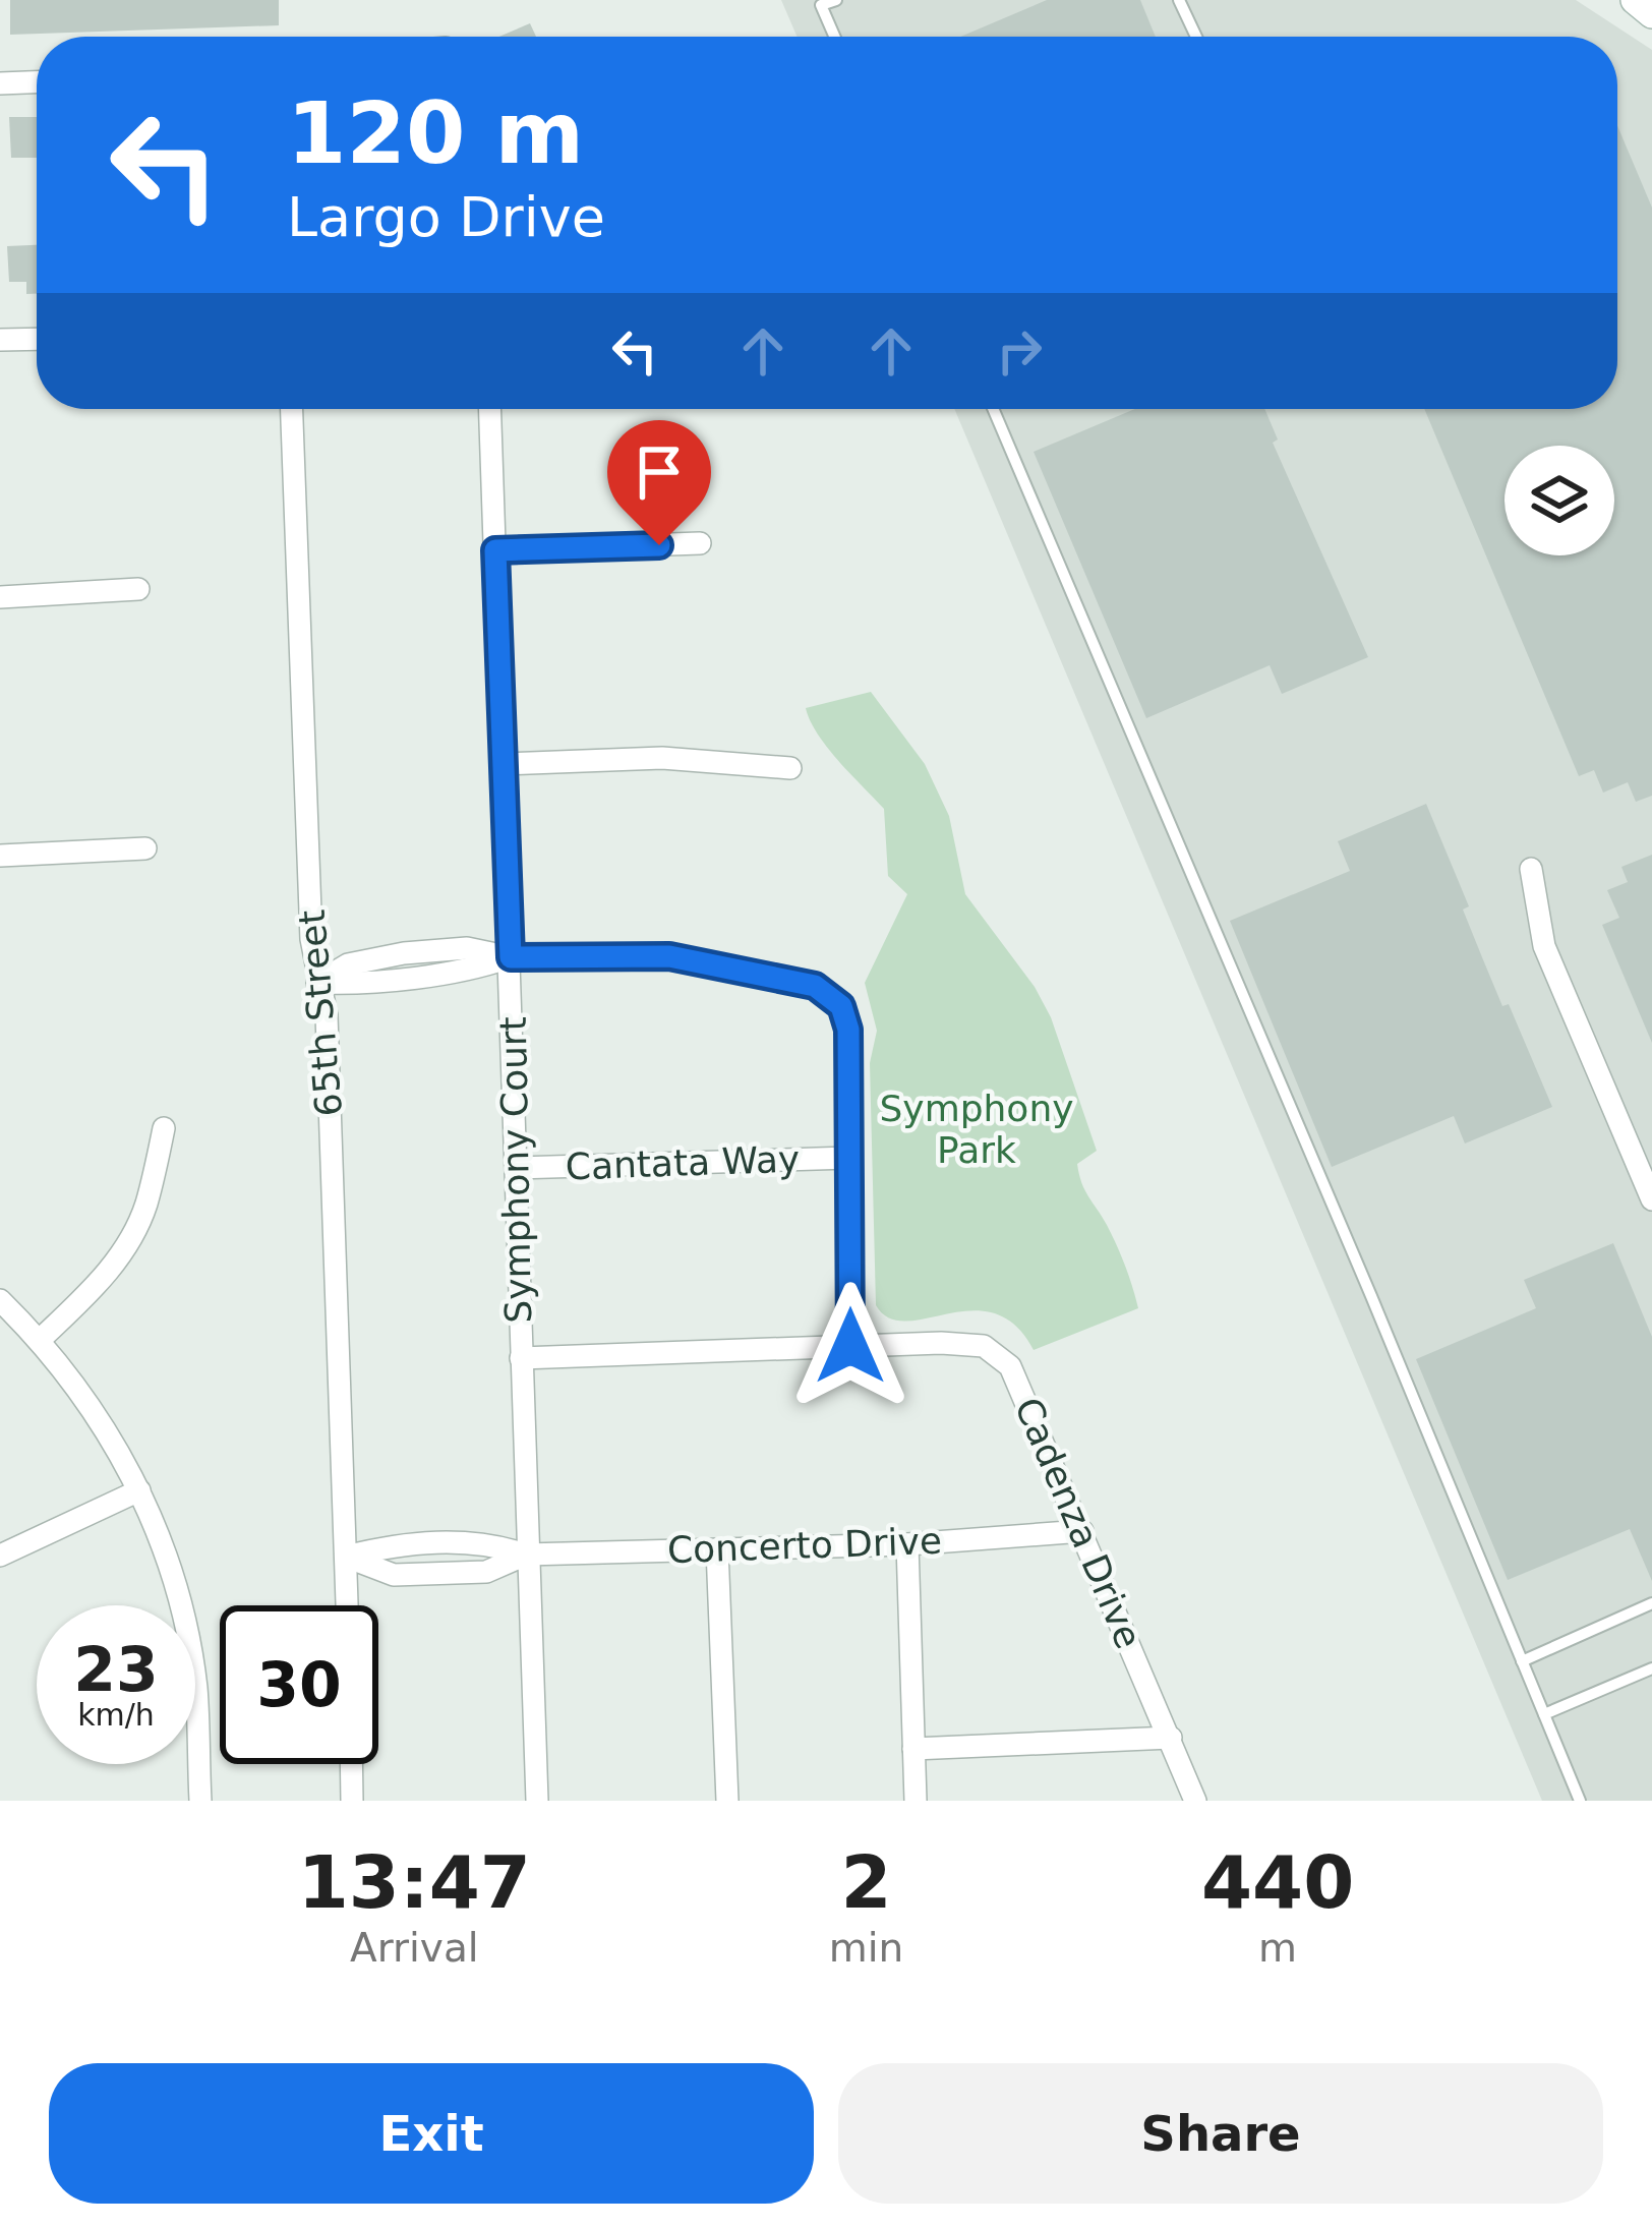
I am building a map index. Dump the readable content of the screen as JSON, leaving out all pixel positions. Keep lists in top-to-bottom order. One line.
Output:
{"streets":{"street":["65th Street","Cantata Way","Symphony Court","Cadenza Drive","Concerto Drive"]},"crossings":[["65th Street","Concerto Drive"],["Cantata Way","Symphony Court"],["Symphony Court","Cadenza Drive"],["Symphony Court","Concerto Drive"],["Cadenza Drive","Concerto Drive"]],"parks":["Symphony Park"],"page":{"turn":["120 m","Largo Drive"],"speed":"23 km/h","limit":"30","eta":["13:47","Arrival","2","min","440","m"],"buttons":["Exit","Share"]}}
